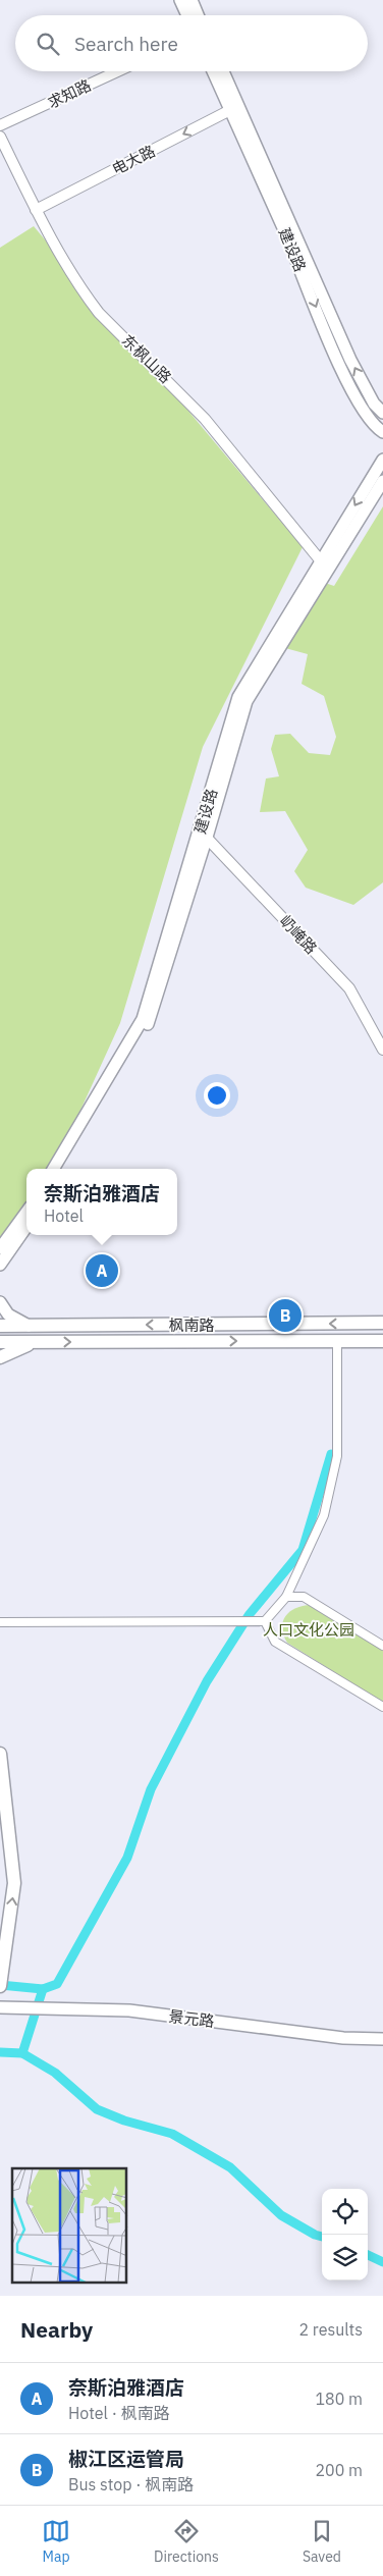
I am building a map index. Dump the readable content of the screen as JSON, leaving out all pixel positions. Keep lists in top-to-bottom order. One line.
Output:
{"streets":{"main road":["建设路","枫南路","景元路"],"street":["求知路","电大路","东枫山路","屷崦路"]},"crossings":[["电大路","建设路"],["电大路","东枫山路"],["建设路","东枫山路"],["建设路","屷崦路"]],"one_way":["电大路"],"parks":["人口文化公园"],"page":{"search":"Search here","popup":["奈斯泊雅酒店","Hotel"],"pins":["A","B"],"heading":["Nearby","2 results"],"list":[{"mark":"A","name":"奈斯泊雅酒店","note":"Hotel · 枫南路","value":"180 m"},{"mark":"B","name":"椒江区运管局","note":"Bus stop · 枫南路","value":"200 m"}],"nav":["Map","Directions","Saved"]}}
